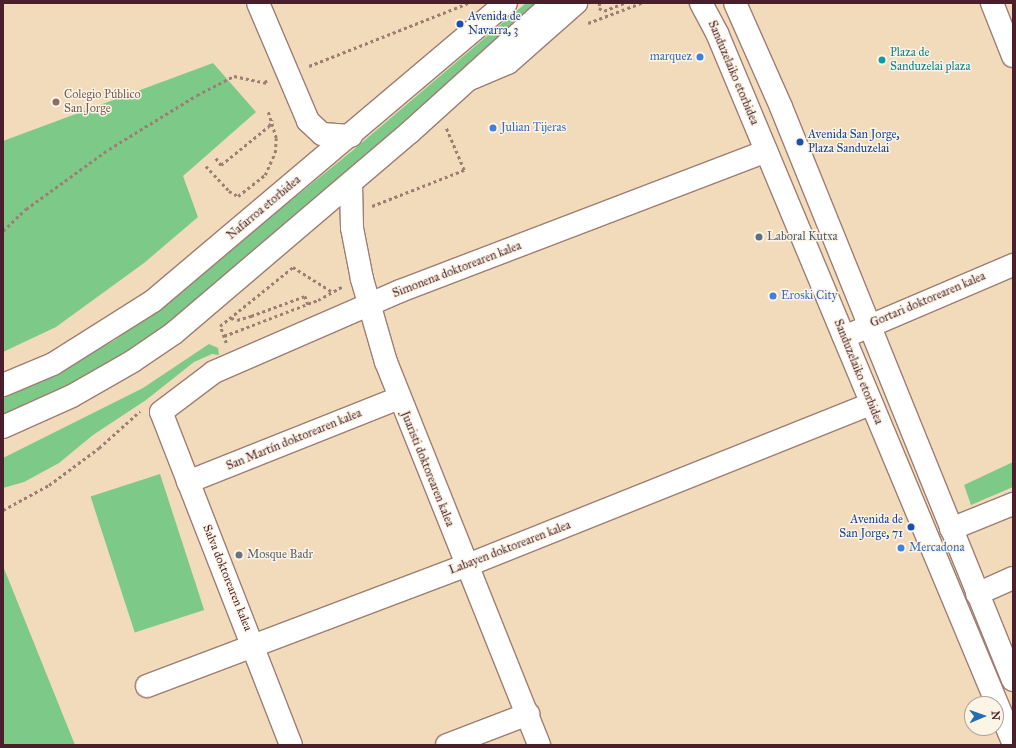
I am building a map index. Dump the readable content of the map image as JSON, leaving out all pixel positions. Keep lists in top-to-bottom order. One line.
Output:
{"streets":{"street":["Sanduzelaiko etorbidea","Nafarroa etorbidea","Simonena doktorearen kalea","Gortari doktorearen kalea","San Martín doktorearen kalea","Juaristi doktorearen kalea","Labayen doktorearen kalea","Salva doktorearen kalea"]},"crossings":[["Sanduzelaiko etorbidea","Simonena doktorearen kalea"],["Sanduzelaiko etorbidea","Gortari doktorearen kalea"],["Sanduzelaiko etorbidea","Labayen doktorearen kalea"],["Simonena doktorearen kalea","Juaristi doktorearen kalea"],["Simonena doktorearen kalea","Salva doktorearen kalea"],["San Martín doktorearen kalea","Juaristi doktorearen kalea"],["San Martín doktorearen kalea","Salva doktorearen kalea"],["Juaristi doktorearen kalea","Labayen doktorearen kalea"],["Labayen doktorearen kalea","Salva doktorearen kalea"]],"places":["Avenida de Navarra, 3","marquez","Plaza de Sanduzelai plaza","Colegio Público San Jorge","Julian Tijeras","Avenida San Jorge, Plaza Sanduzelai","Laboral Kutxa","Eroski City","Avenida de San Jorge, 71","Mercadona","Mosque Badr"],"north":"right"}
